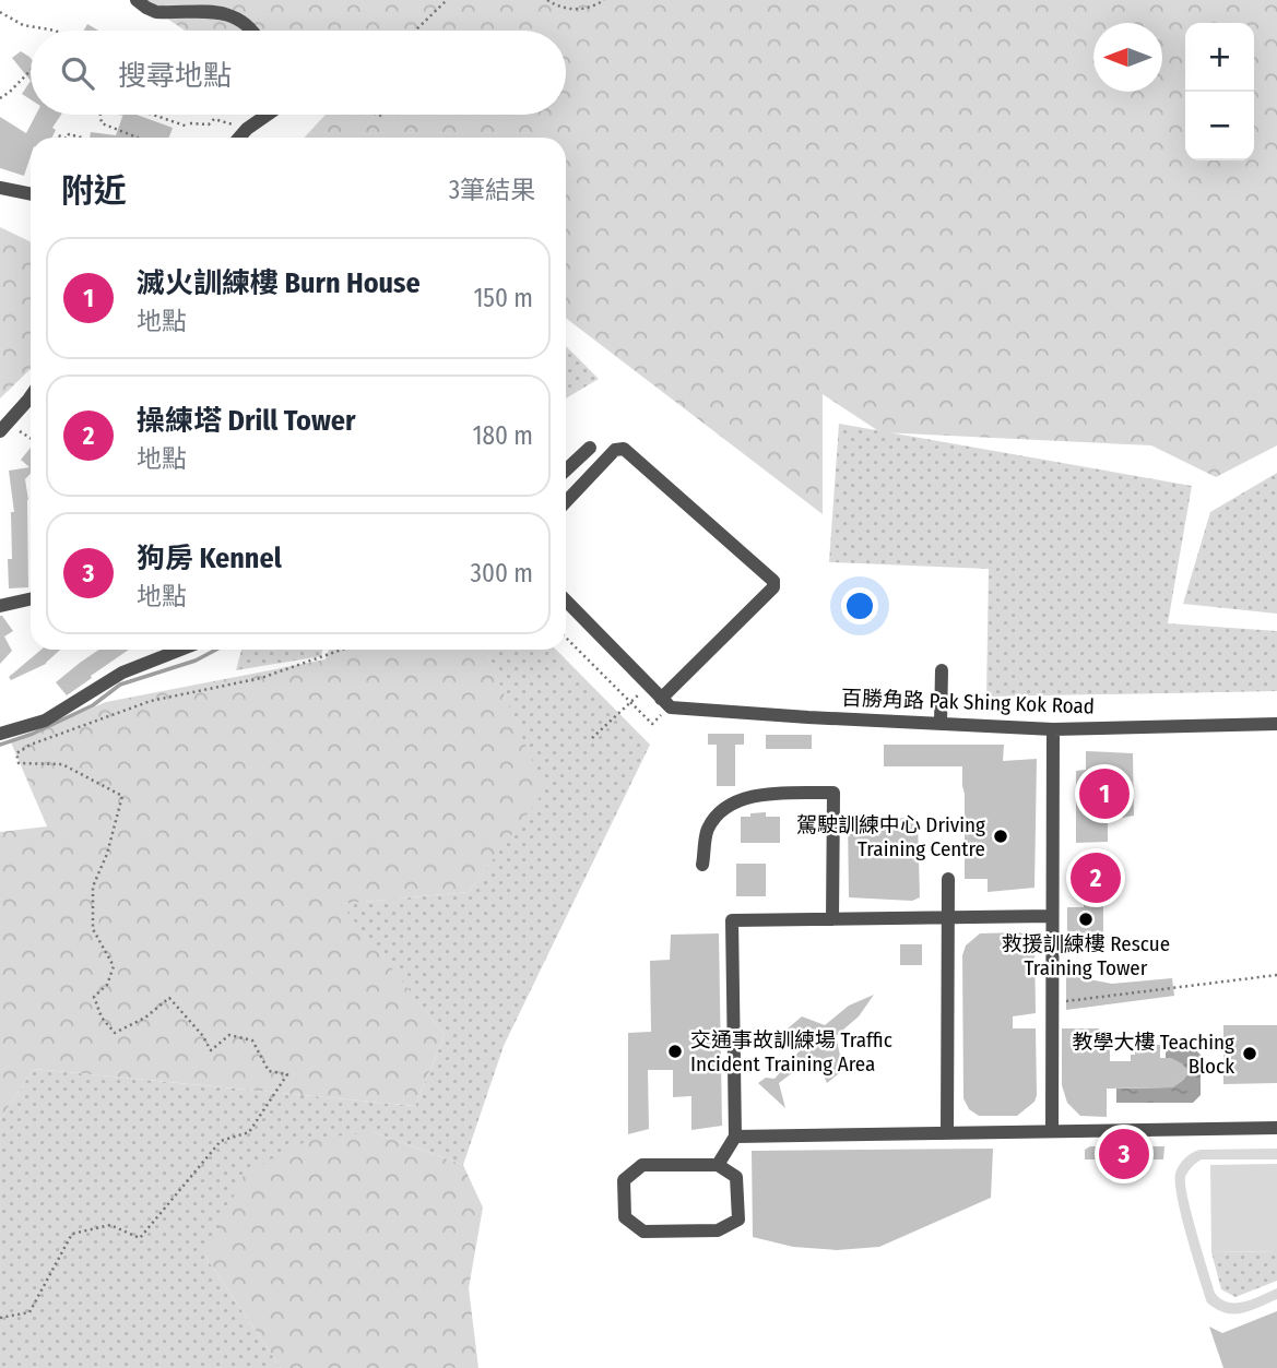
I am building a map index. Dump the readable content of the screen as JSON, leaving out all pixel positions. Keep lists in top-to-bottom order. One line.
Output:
{"streets":{"street":["百勝角路 Pak Shing Kok Road"]},"places":["駕駛訓練中心 Driving Training Centre","救援訓練樓 Rescue Training Tower","交通事故訓練場 Traffic Incident Training Area","教學大樓 Teaching Block"],"north":"left","page":{"map_buttons":["+","−"],"search":"搜尋地點","heading":["附近","3筆結果"],"list":[{"mark":"1","name":"滅火訓練樓 Burn House","note":"地點","value":"150 m"},{"mark":"2","name":"操練塔 Drill Tower","note":"地點","value":"180 m"},{"mark":"3","name":"狗房 Kennel","note":"地點","value":"300 m"}],"pins":["1","2","3"]}}
